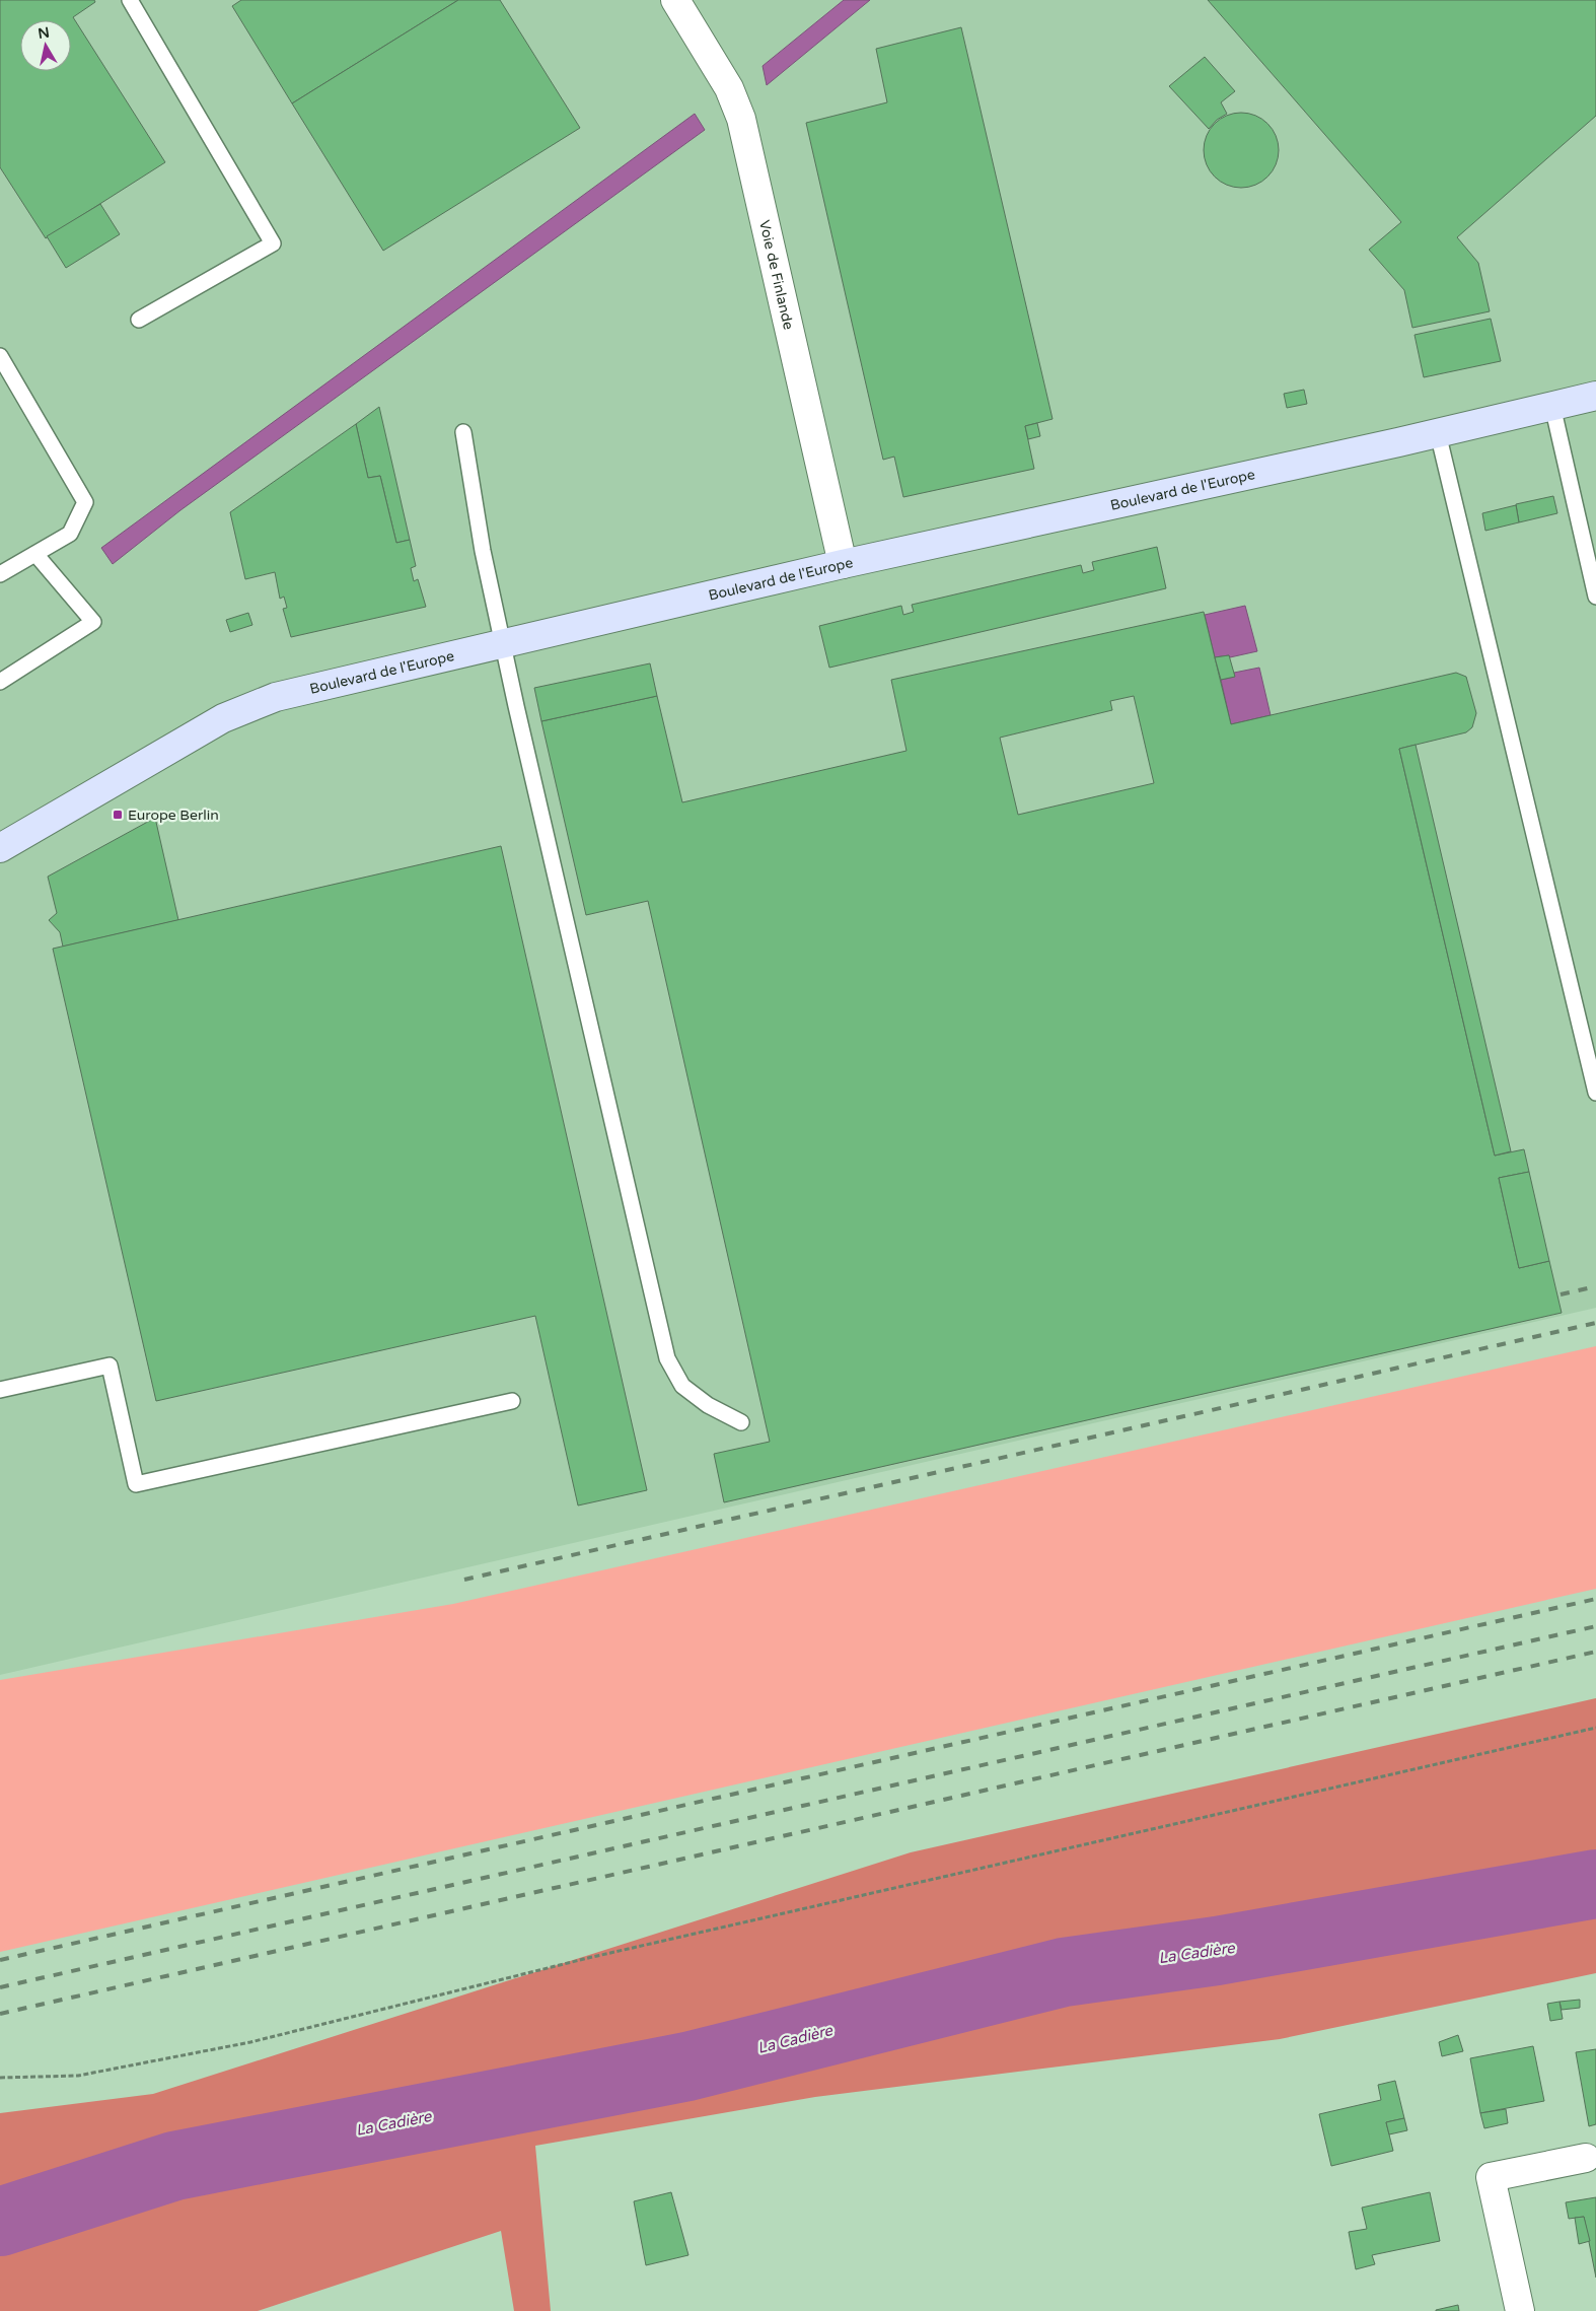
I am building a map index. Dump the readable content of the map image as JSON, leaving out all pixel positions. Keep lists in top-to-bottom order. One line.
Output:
{"streets":{"street":["Voie de Finlande","Boulevard de l'Europe"]},"crossings":[["Voie de Finlande","Boulevard de l'Europe"]],"water":["La Cadière"],"places":{"transit":["Europe Berlin"]},"north":"top"}
